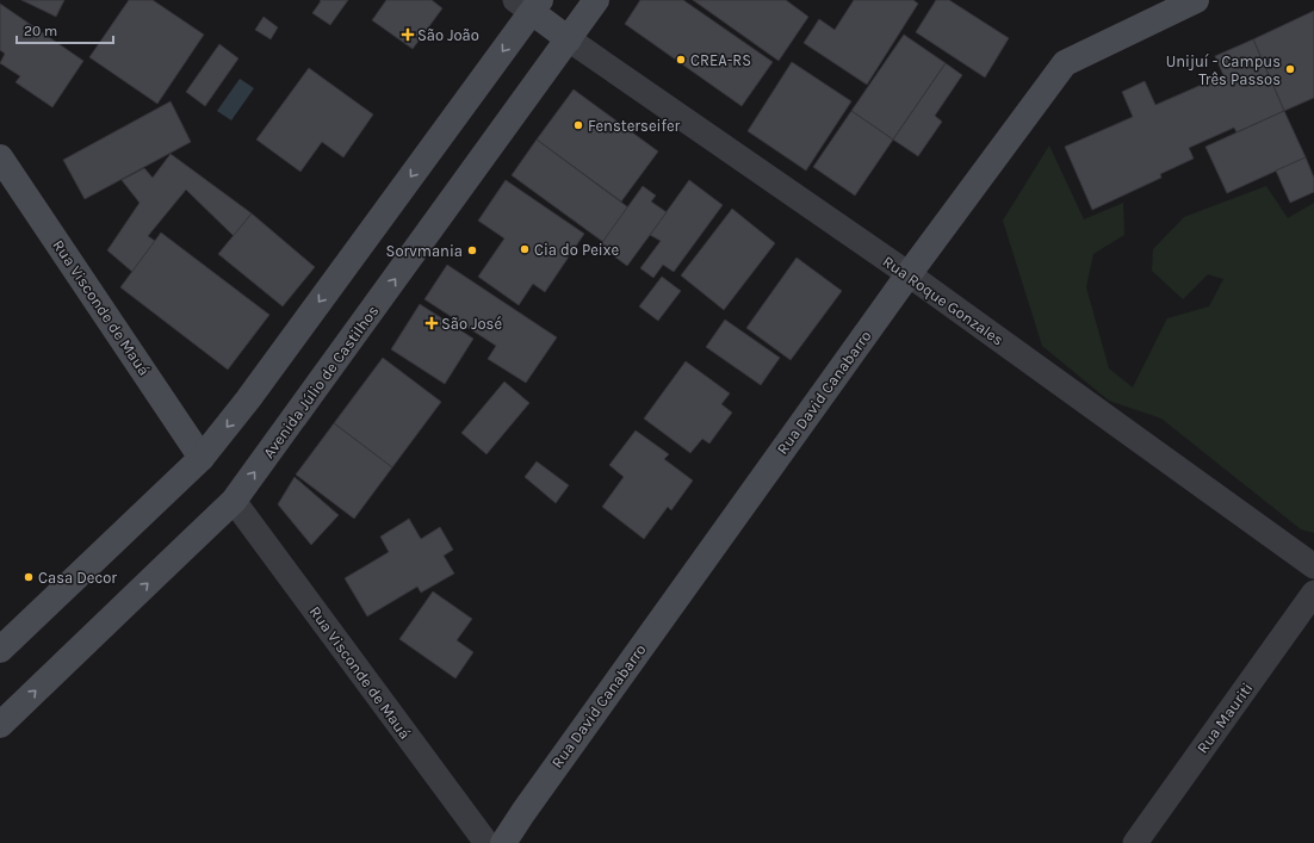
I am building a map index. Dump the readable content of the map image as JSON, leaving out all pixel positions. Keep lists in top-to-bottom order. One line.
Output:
{"streets":{"main road":["Rua Visconde de Mauá","Avenida Júlio de Castilhos","Rua David Canabarro"],"street":["Rua Roque Gonzales","Rua Mauriti"]},"crossings":[["Rua Roque Gonzales","Avenida Júlio de Castilhos"],["Rua Roque Gonzales","Rua David Canabarro"],["Rua Visconde de Mauá","Avenida Júlio de Castilhos"]],"places":{"health":["São João","São José"],"other":["CREA-RS","Unijuí - Campus Três Passos","Fensterseifer","Cia do Peixe","Sorvmania","Casa Decor"]},"scale_bar":"20 m"}
